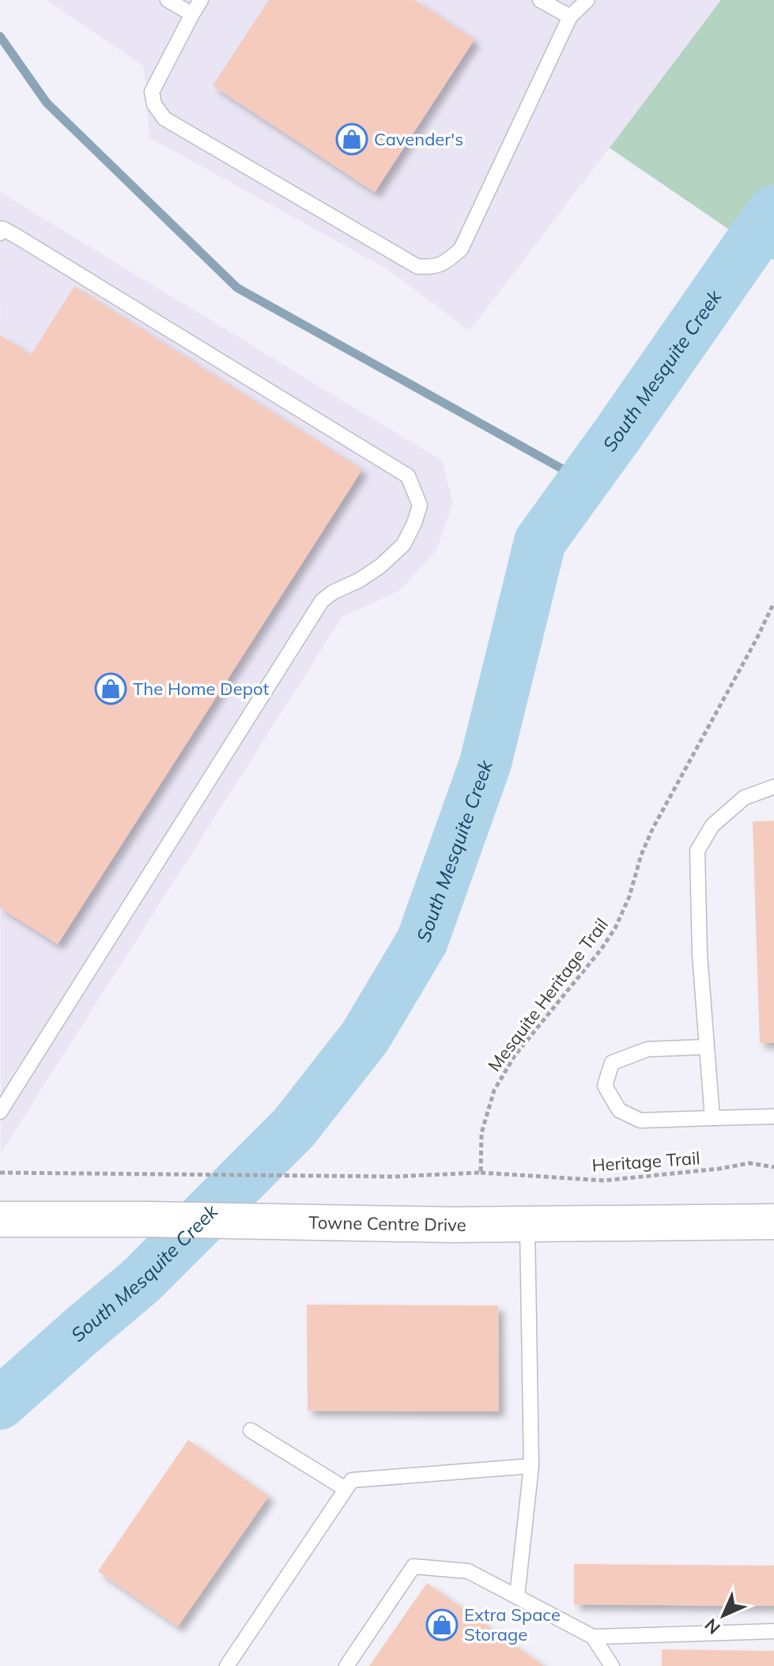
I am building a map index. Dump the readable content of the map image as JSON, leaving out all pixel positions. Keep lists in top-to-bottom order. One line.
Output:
{"streets":{"street":["Towne Centre Drive"],"path":["Mesquite Heritage Trail","Heritage Trail"]},"crossings":[["Mesquite Heritage Trail","Heritage Trail"]],"water":["South Mesquite Creek"],"places":{"shop":["Cavender's","The Home Depot","Extra Space Storage"]},"north":"bottom left"}
